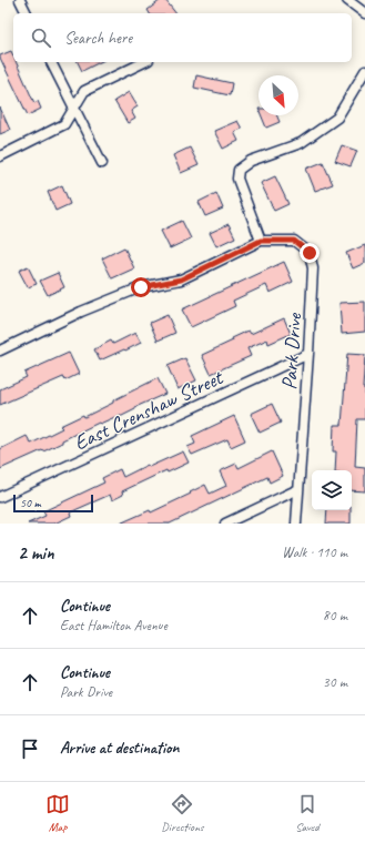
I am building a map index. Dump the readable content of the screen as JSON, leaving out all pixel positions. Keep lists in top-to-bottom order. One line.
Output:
{"streets":{"street":["Park Drive","East Crenshaw Street"]},"crossings":[["Park Drive","East Crenshaw Street"]],"scale_bar":"50 m","north":"bottom right","page":{"search":"Search here","scale":"50 m","heading":["2 min","Walk · 110 m"],"list":[["Continue","East Hamilton Avenue","80 m"],["Continue","Park Drive","30 m"],"Arrive at destination"],"nav":["Map","Directions","Saved"]}}
